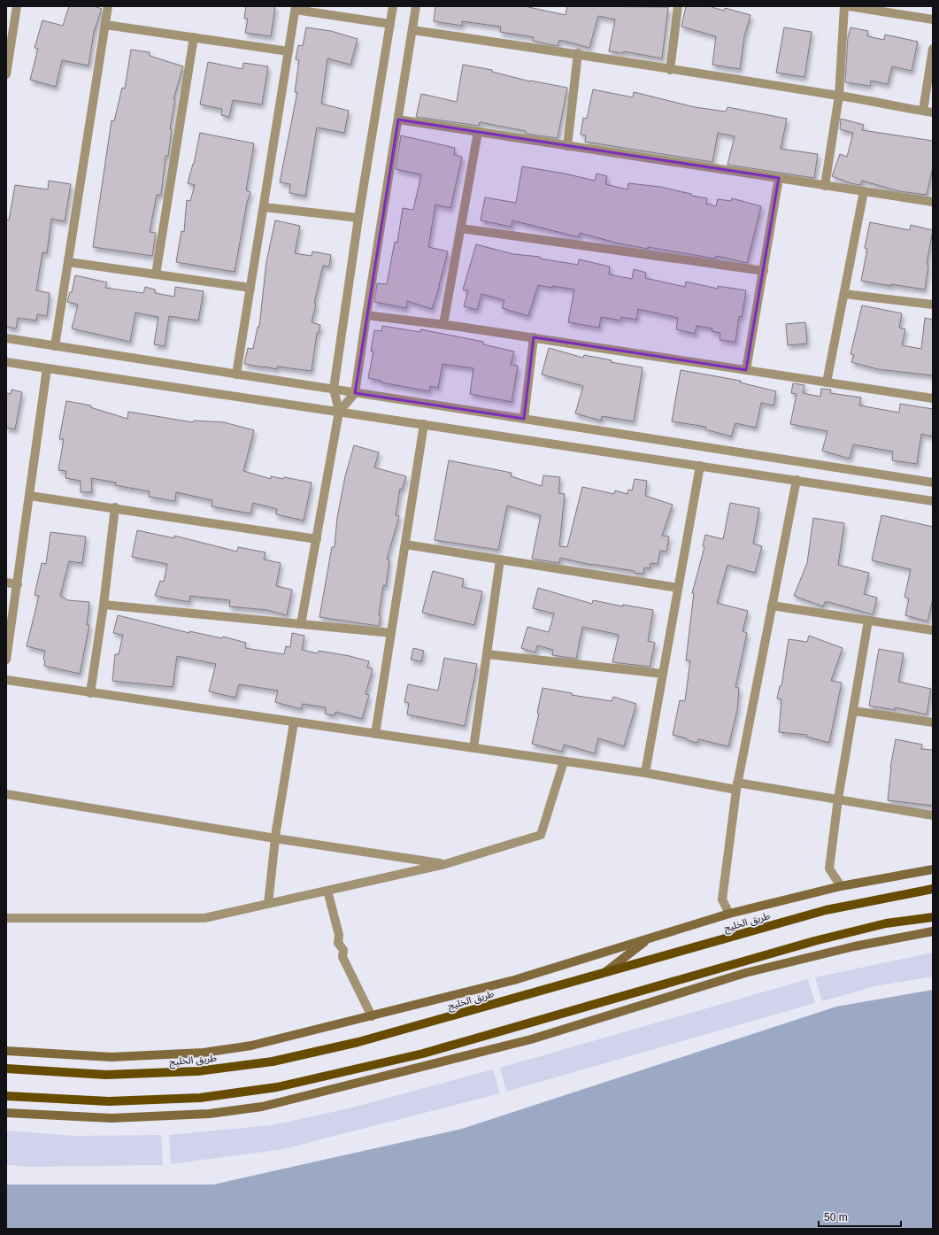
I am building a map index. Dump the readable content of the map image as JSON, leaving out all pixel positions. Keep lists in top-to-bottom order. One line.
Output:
{"streets":{"main road":["طريق الخليج"]},"scale_bar":"50 m"}
